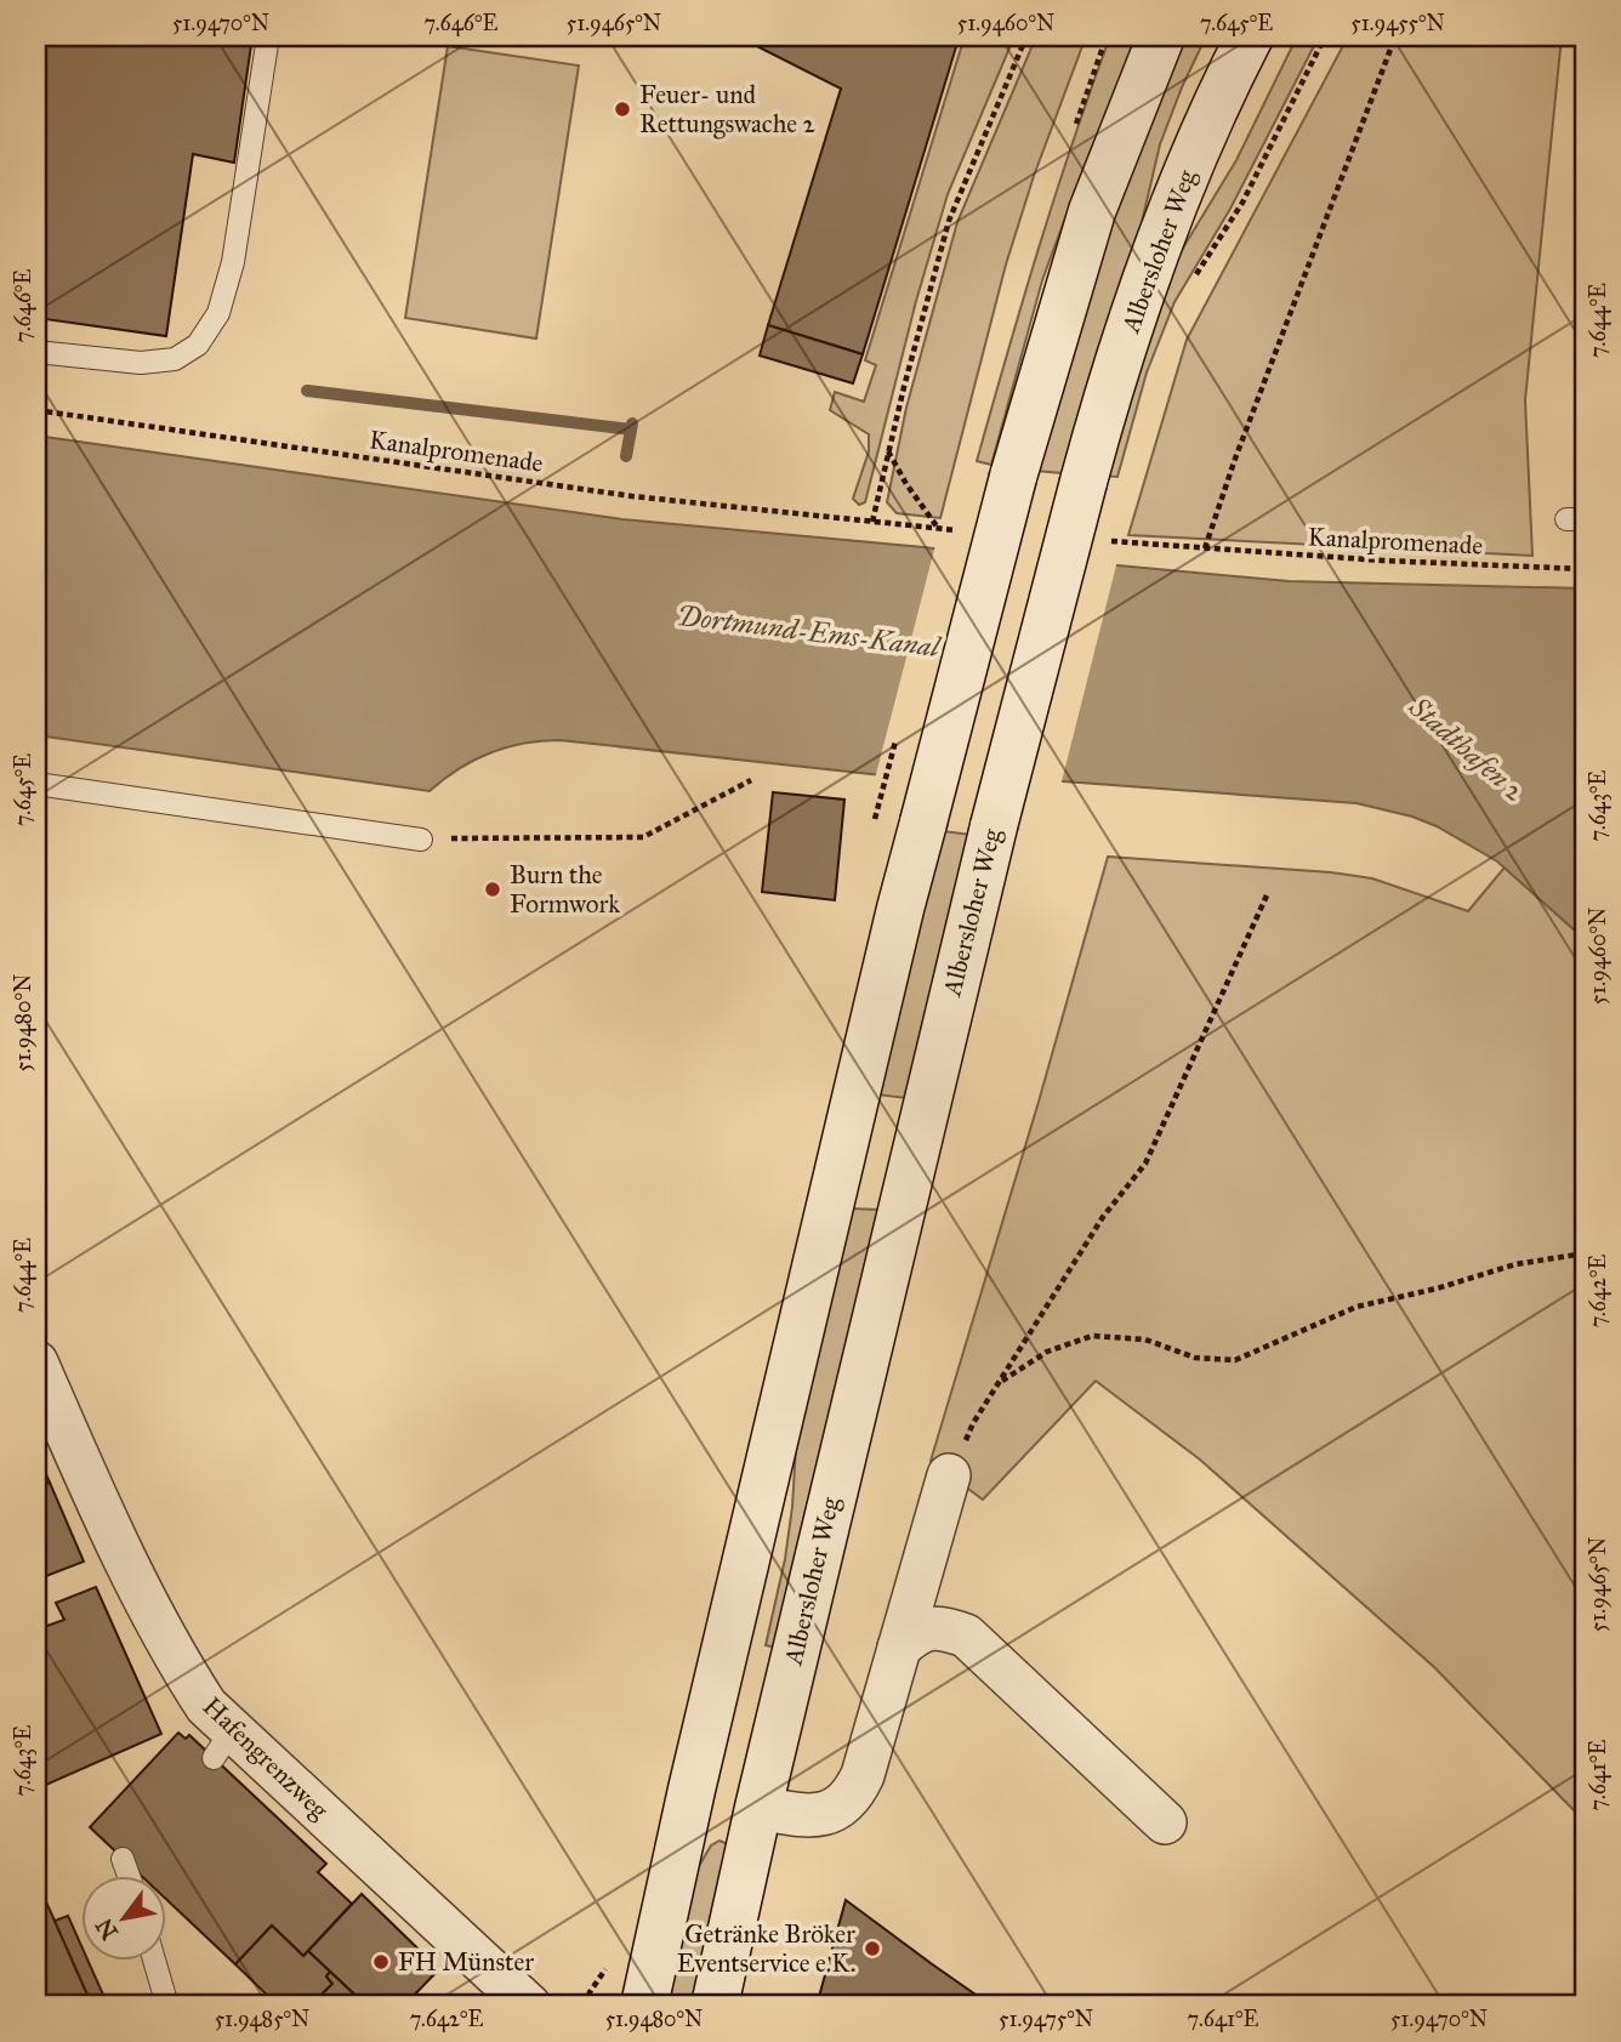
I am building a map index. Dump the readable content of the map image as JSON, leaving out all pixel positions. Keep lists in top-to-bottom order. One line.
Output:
{"streets":{"main road":["Albersloher Weg"],"street":["Hafengrenzweg"],"path":["Kanalpromenade"]},"water":["Dortmund-Ems-Kanal","Stadthafen 2"],"places":["Feuer- und Rettungswache 2","Burn the Formwork","Getränke Bröker Eventservice e.K.","FH Münster"],"north":"bottom left","coordinates":["51.9470°N","7.646°E","51.9465°N","51.9460°N","7.645°E","51.9455°N","7.644°E","7.643°E","51.9480°N","7.642°E","7.641°E","51.9485°N","51.9475°N"]}
